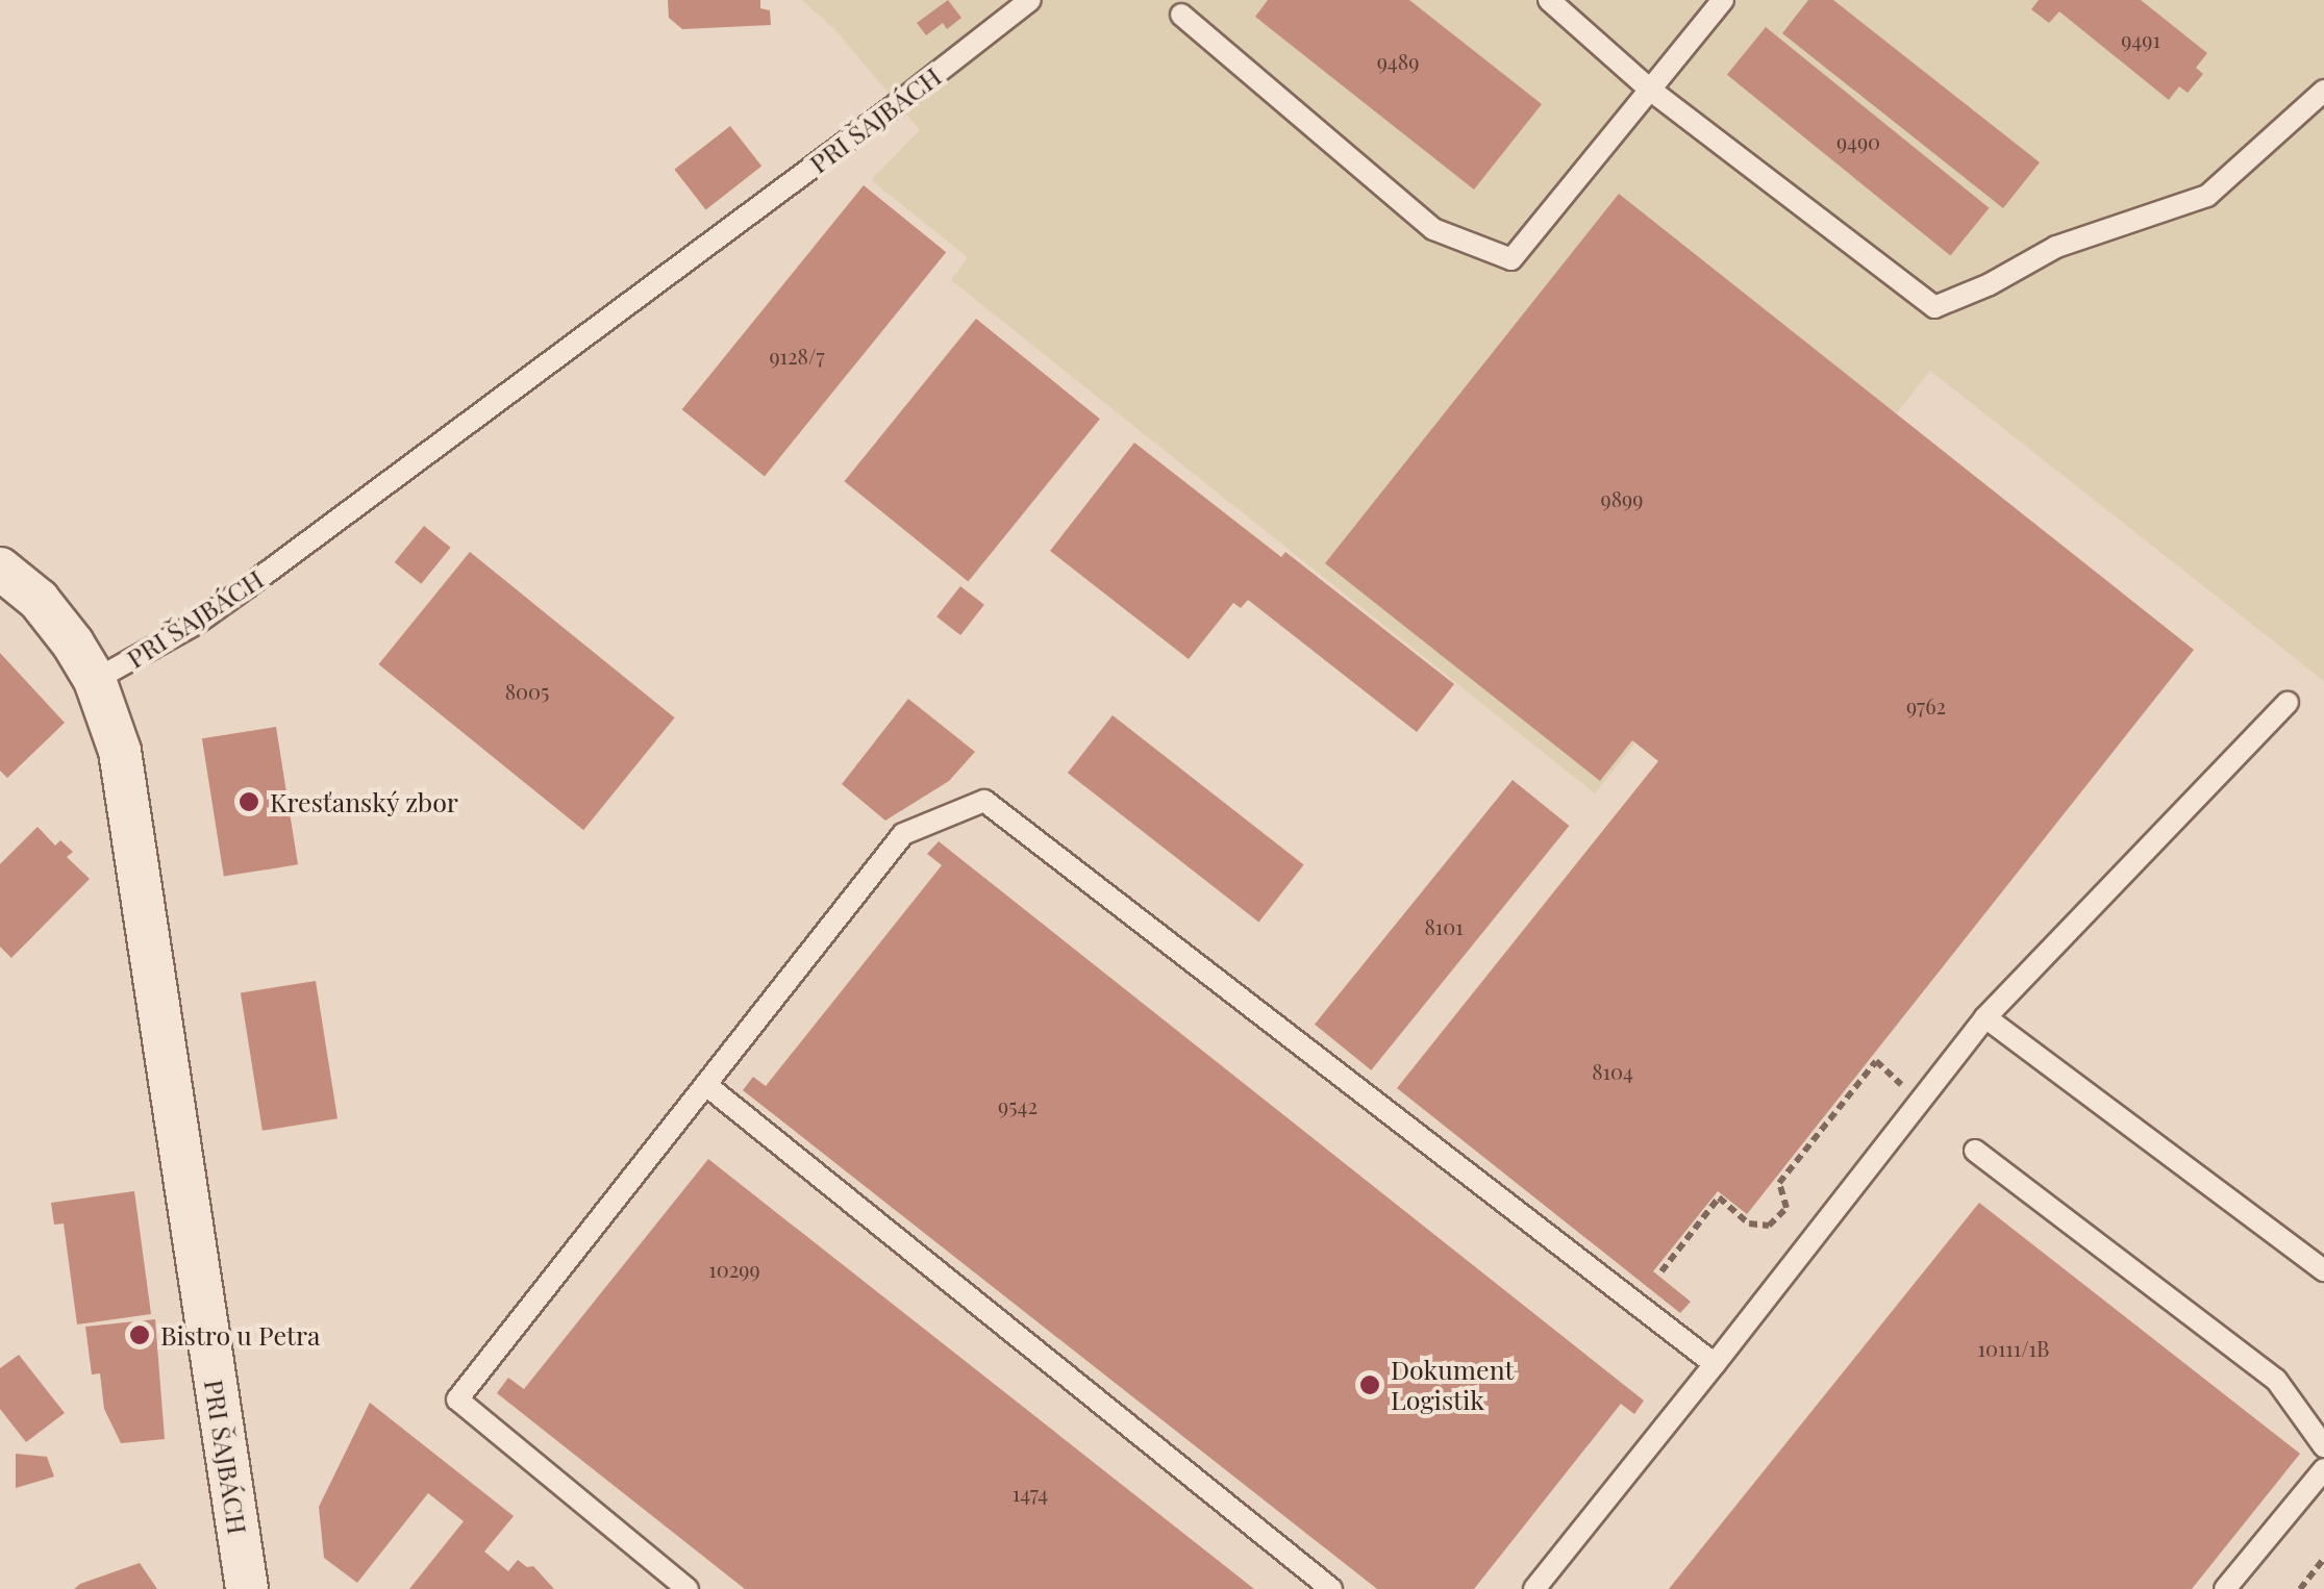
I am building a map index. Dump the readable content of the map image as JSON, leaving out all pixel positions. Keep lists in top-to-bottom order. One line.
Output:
{"streets":{"street":["PRI ŠAJBÁCH"]},"places":["Kresťanský zbor","Bistro u Petra","Dokument Logistik"],"house_numbers":["9491","9489","9490","9128/7","9899","8005","9762","8101","8104","9542","10299","10111/1B","1474"]}
